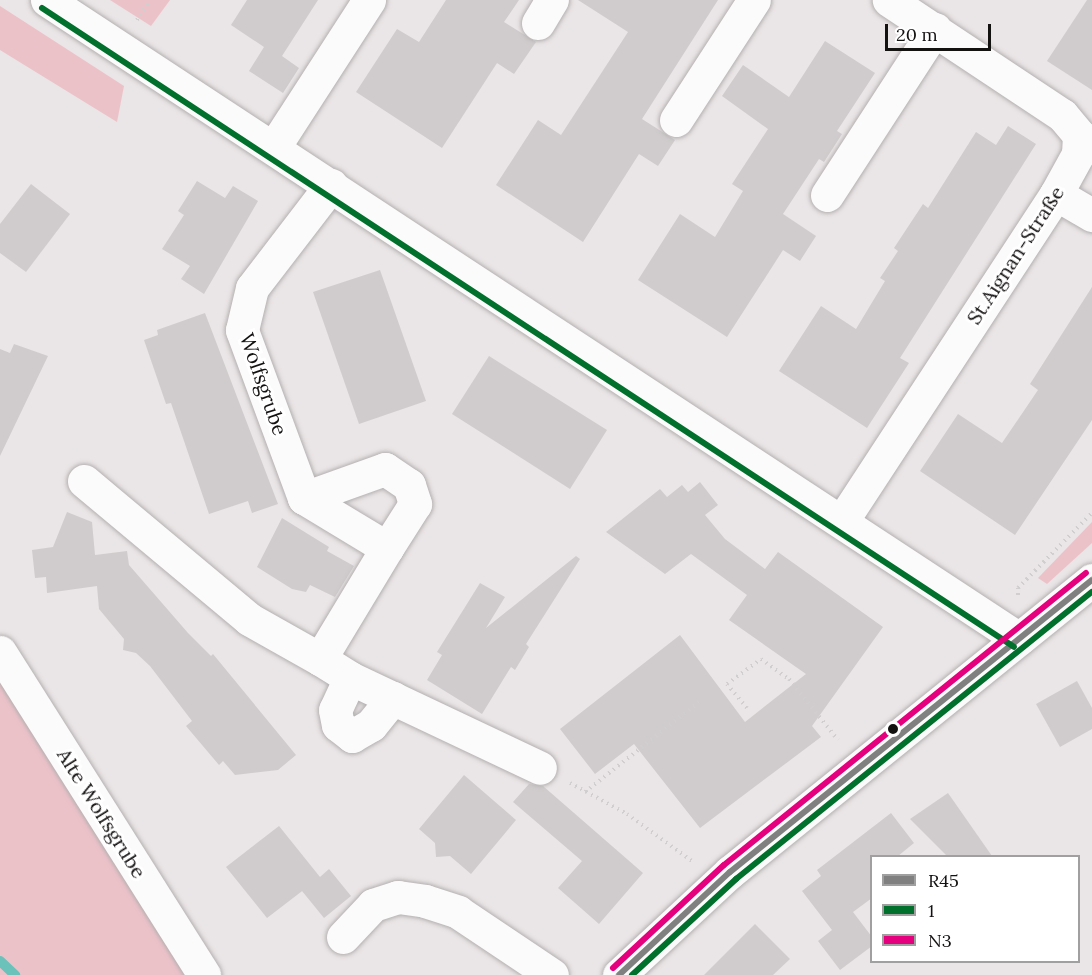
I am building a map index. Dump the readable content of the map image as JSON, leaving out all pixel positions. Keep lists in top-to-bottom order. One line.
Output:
{"streets":{"street":["St.Aignan-Straße","Wolfsgrube","Alte Wolfsgrube"]},"lines":["transit line 1","transit line N3","transit line R45"],"legend":["R45","1","N3"],"scale_bar":"20 m"}
